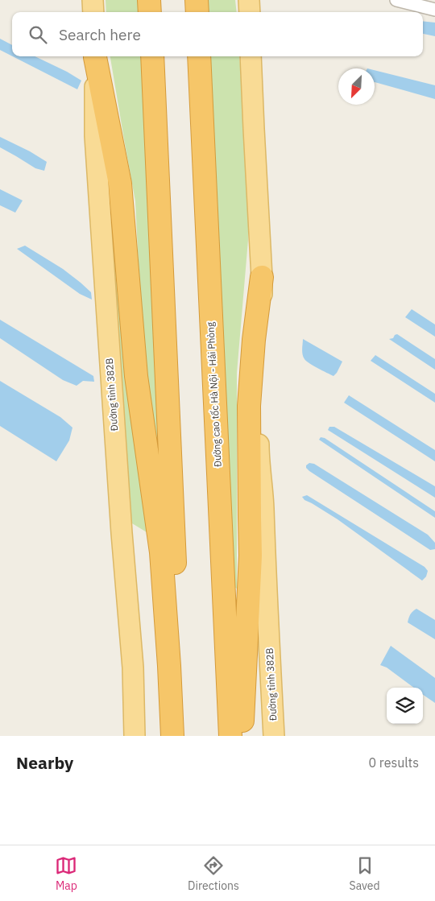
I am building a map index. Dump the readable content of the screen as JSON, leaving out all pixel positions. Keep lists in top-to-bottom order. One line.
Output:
{"streets":{"highway":["Đường cao tốc Hà Nội - Hải Phòng"],"main road":["Đường tỉnh 382B"]},"north":"bottom left","page":{"search":"Search here","heading":["Nearby","0 results"],"nav":["Map","Directions","Saved"]}}
